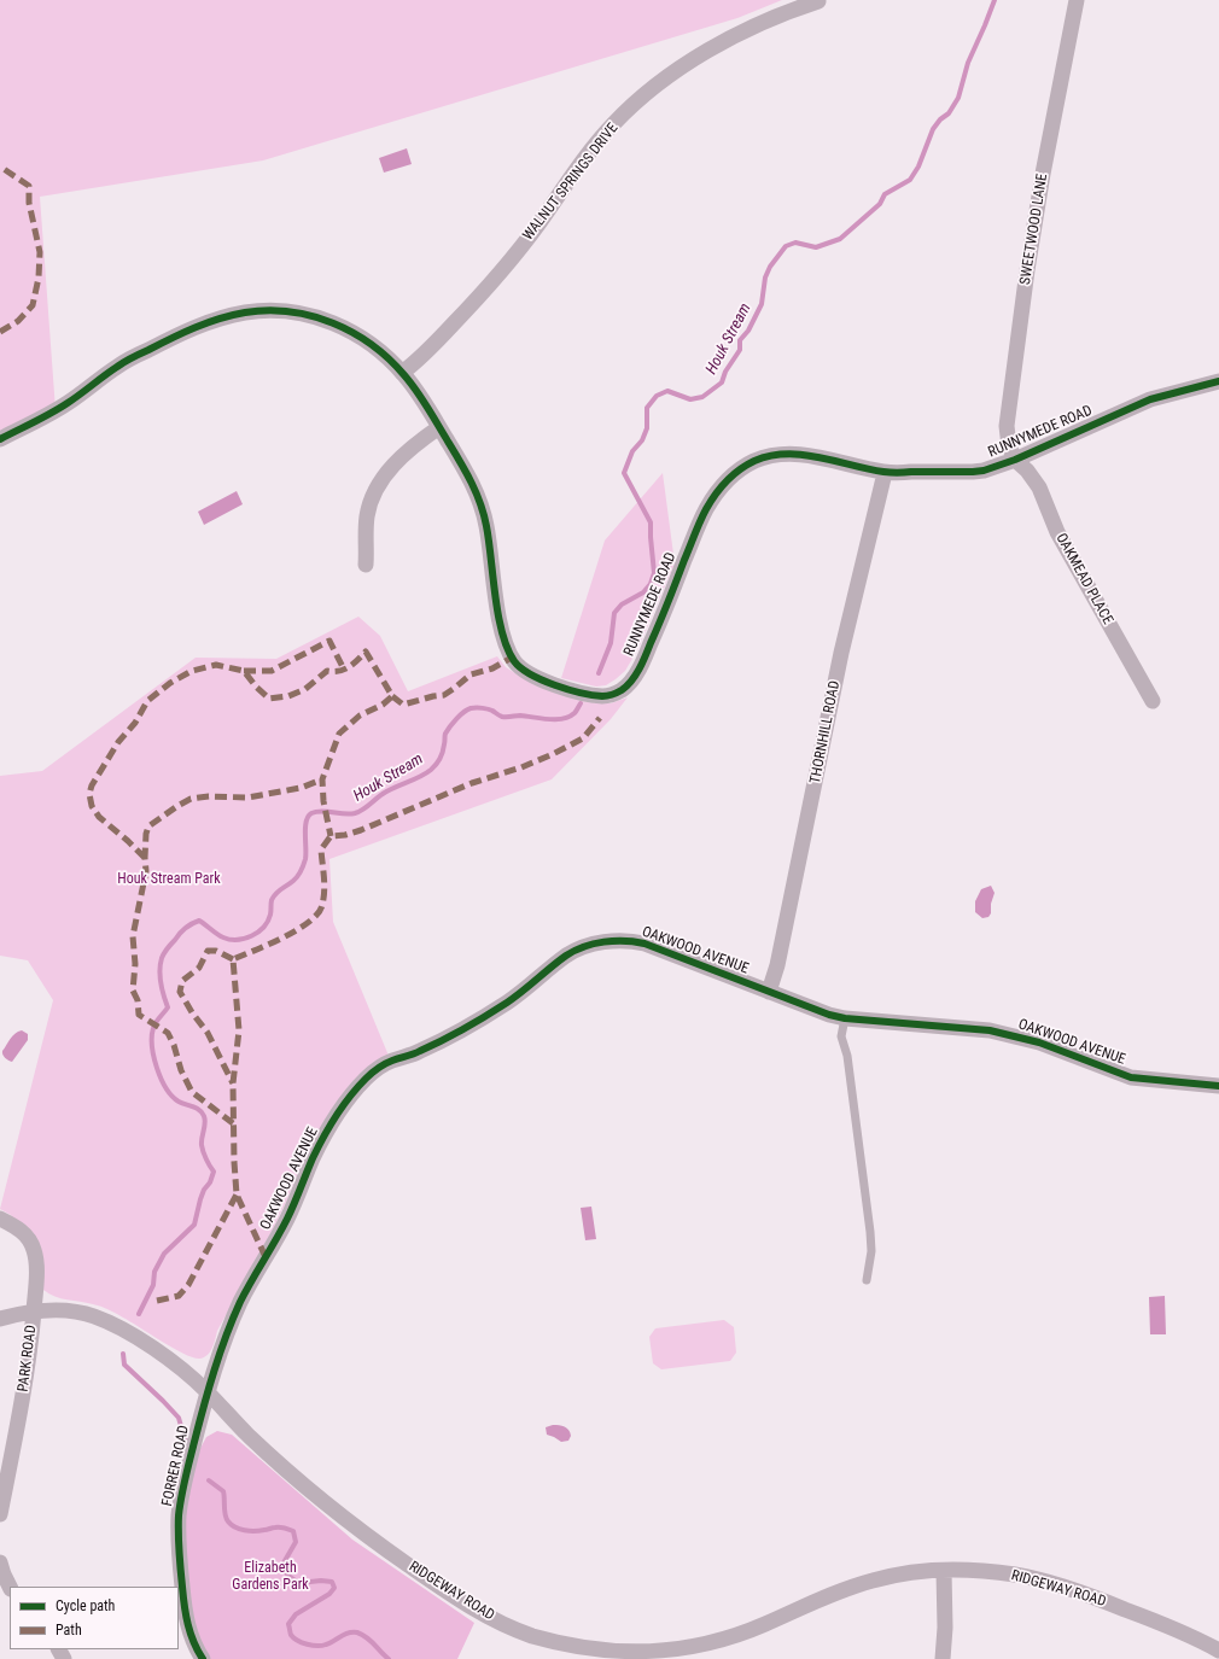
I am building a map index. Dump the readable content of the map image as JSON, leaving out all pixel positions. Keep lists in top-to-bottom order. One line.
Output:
{"streets":{"street":["WALNUT SPRINGS DRIVE","SWEETWOOD LANE","RUNNYMEDE ROAD","OAKMEAD PLACE","THORNHILL ROAD","OAKWOOD AVENUE","PARK ROAD","FORRER ROAD","RIDGEWAY ROAD"]},"crossings":[["WALNUT SPRINGS DRIVE","RUNNYMEDE ROAD"],["SWEETWOOD LANE","RUNNYMEDE ROAD"],["SWEETWOOD LANE","OAKMEAD PLACE"],["RUNNYMEDE ROAD","OAKMEAD PLACE"],["RUNNYMEDE ROAD","THORNHILL ROAD"],["THORNHILL ROAD","OAKWOOD AVENUE"],["OAKWOOD AVENUE","FORRER ROAD"],["OAKWOOD AVENUE","RIDGEWAY ROAD"],["PARK ROAD","RIDGEWAY ROAD"],["FORRER ROAD","RIDGEWAY ROAD"]],"water":["Houk Stream"],"parks":["Houk Stream Park","Elizabeth Gardens Park"],"legend":["Cycle path","Path"]}
